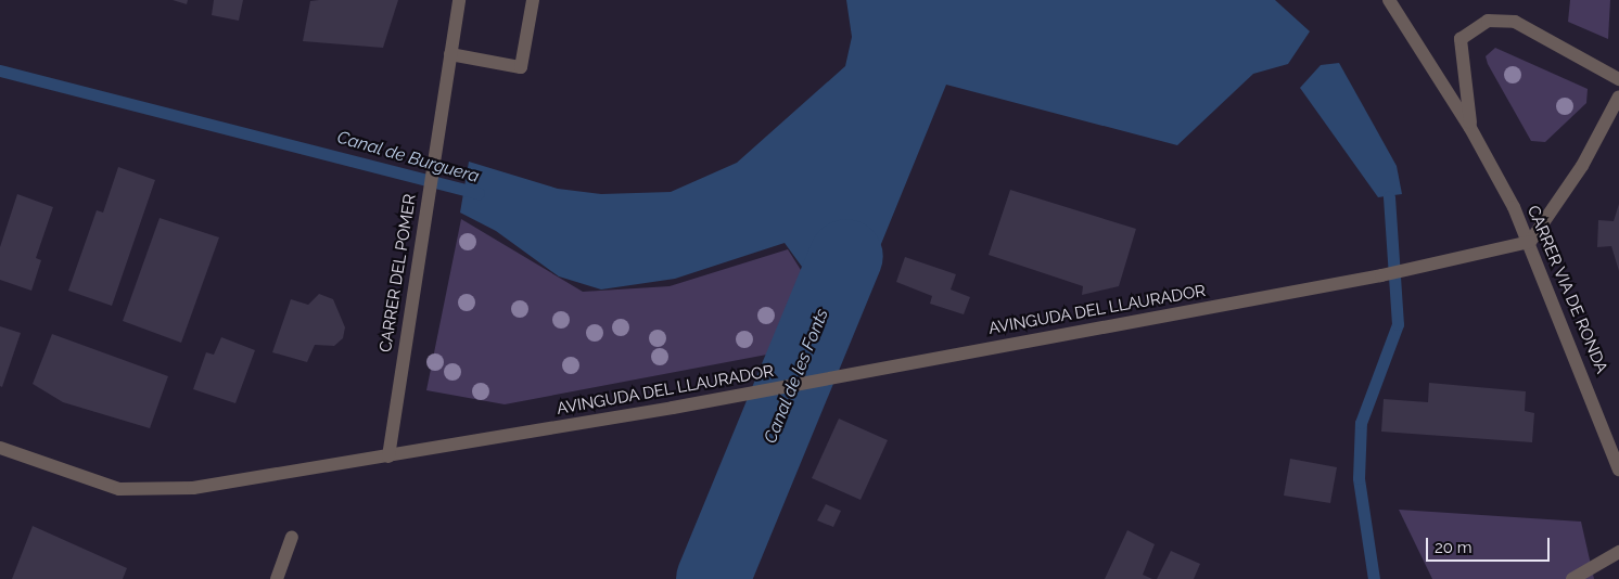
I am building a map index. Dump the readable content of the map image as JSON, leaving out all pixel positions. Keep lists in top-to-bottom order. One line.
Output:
{"streets":{"street":["CARRER DEL POMER","CARRER VIA DE RONDA","AVINGUDA DEL LLAURADOR"]},"crossings":[["CARRER DEL POMER","AVINGUDA DEL LLAURADOR"],["CARRER VIA DE RONDA","AVINGUDA DEL LLAURADOR"]],"water":["Canal de Burguera","Canal de les Fonts"],"scale_bar":"20 m"}
